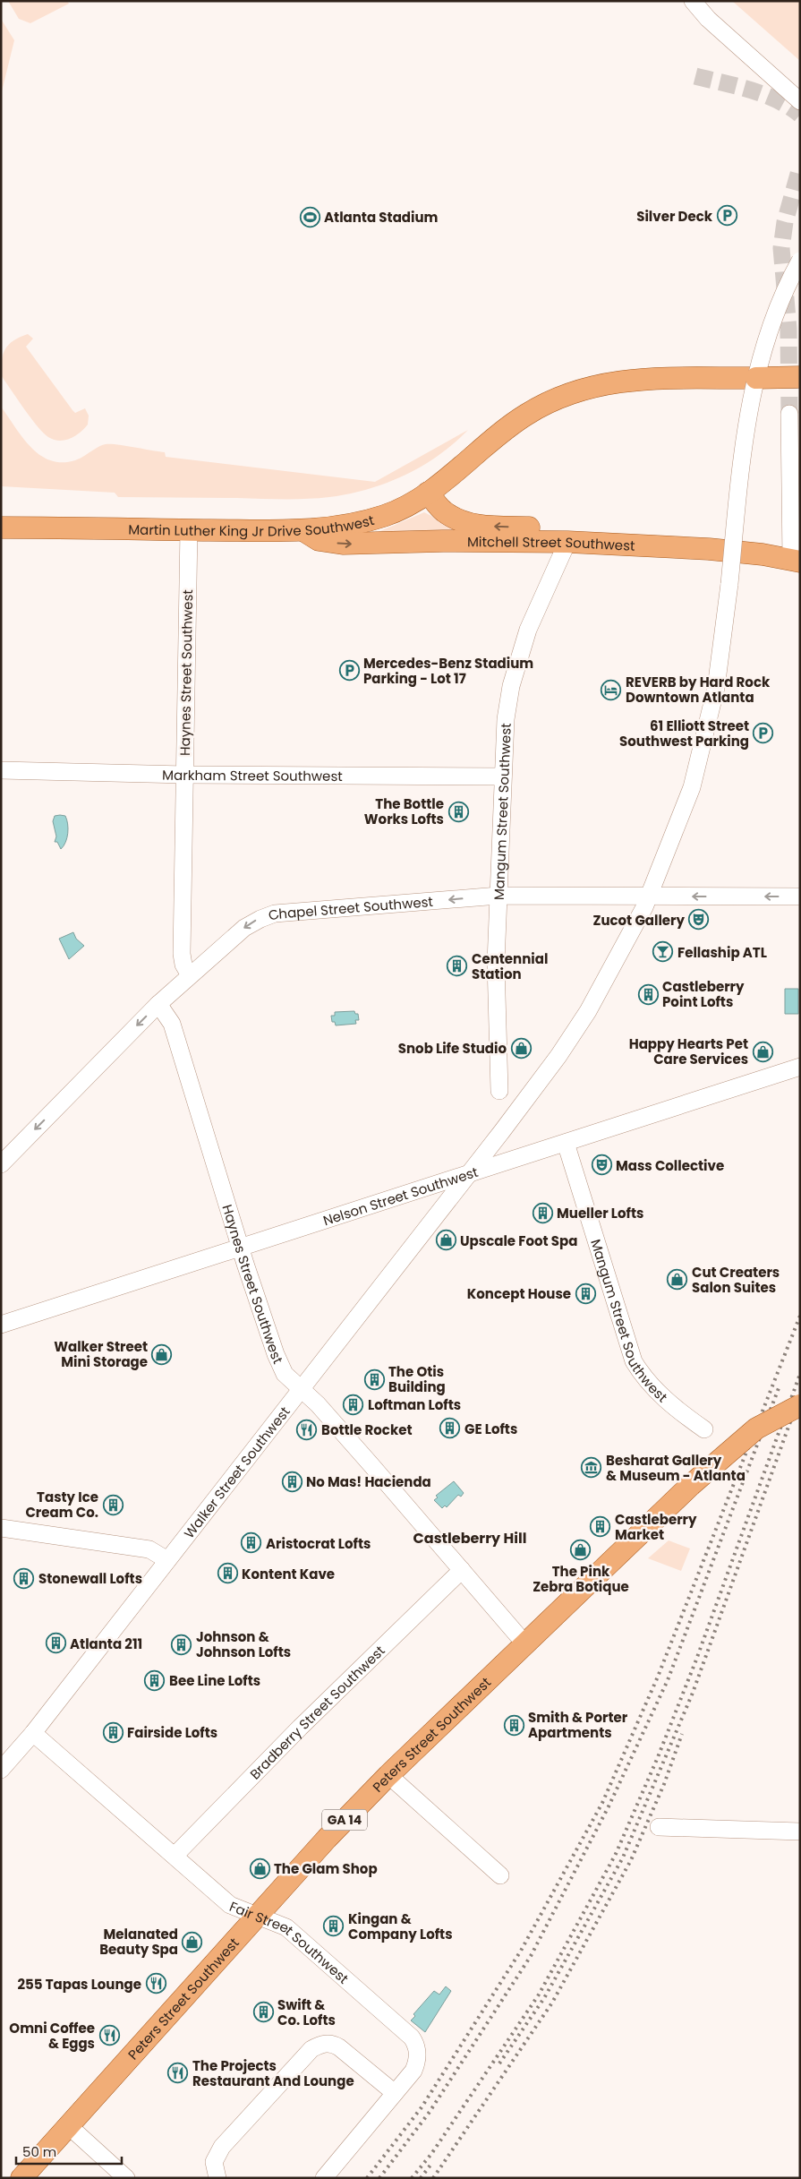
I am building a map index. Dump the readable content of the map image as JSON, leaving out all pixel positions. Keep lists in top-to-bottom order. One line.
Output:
{"streets":{"main road":["Martin Luther King Jr Drive Southwest","Mitchell Street Southwest","Peters Street Southwest","GA 14"],"street":["Haynes Street Southwest","Markham Street Southwest","Mangum Street Southwest","Chapel Street Southwest","Nelson Street Southwest","Walker Street Southwest","Bradberry Street Southwest","Fair Street Southwest"]},"crossings":[["Martin Luther King Jr Drive Southwest","Mitchell Street Southwest"],["Martin Luther King Jr Drive Southwest","Haynes Street Southwest"],["Martin Luther King Jr Drive Southwest","Walker Street Southwest"],["Mitchell Street Southwest","Mangum Street Southwest"],["Haynes Street Southwest","Markham Street Southwest"],["Haynes Street Southwest","Chapel Street Southwest"],["Haynes Street Southwest","Nelson Street Southwest"],["Haynes Street Southwest","Walker Street Southwest"],["Haynes Street Southwest","Bradberry Street Southwest"],["Haynes Street Southwest","Peters Street Southwest"],["Markham Street Southwest","Mangum Street Southwest"],["Mangum Street Southwest","Chapel Street Southwest"],["Mangum Street Southwest","Nelson Street Southwest"],["Chapel Street Southwest","Walker Street Southwest"],["Nelson Street Southwest","Walker Street Southwest"],["Walker Street Southwest","Fair Street Southwest"],["Bradberry Street Southwest","Fair Street Southwest"],["Peters Street Southwest","Fair Street Southwest"]],"one_way":["Chapel Street Southwest"],"districts":["Castleberry Hill"],"places":{"parking":["Silver Deck","Mercedes-Benz Stadium Parking - Lot 17","61 Elliott Street Southwest Parking"],"sports":["Atlanta Stadium"],"hotel":["REVERB by Hard Rock Downtown Atlanta"],"building":["The Bottle Works Lofts","Centennial Station","Castleberry Point Lofts","Mueller Lofts","Koncept House","The Otis Building","Loftman Lofts","GE Lofts","No Mas! Hacienda","Tasty Ice Cream Co.","Castleberry Market","Aristocrat Lofts","Kontent Kave","Stonewall Lofts","Atlanta 211","Johnson & Johnson Lofts","Bee Line Lofts","Smith & Porter Apartments","Fairside Lofts","Kingan & Company Lofts","Swift & Co. Lofts"],"theatre":["Zucot Gallery","Mass Collective"],"bar":["Fellaship ATL"],"shop":["Snob Life Studio","Happy Hearts Pet Care Services","Upscale Foot Spa","Cut Creaters Salon Suites","Walker Street Mini Storage","The Pink Zebra Botique","The Glam Shop","Melanated Beauty Spa"],"restaurant":["Bottle Rocket","255 Tapas Lounge","Omni Coffee & Eggs","The Projects Restaurant And Lounge"],"museum":["Besharat Gallery & Museum - Atlanta"]},"scale_bar":"50 m"}
